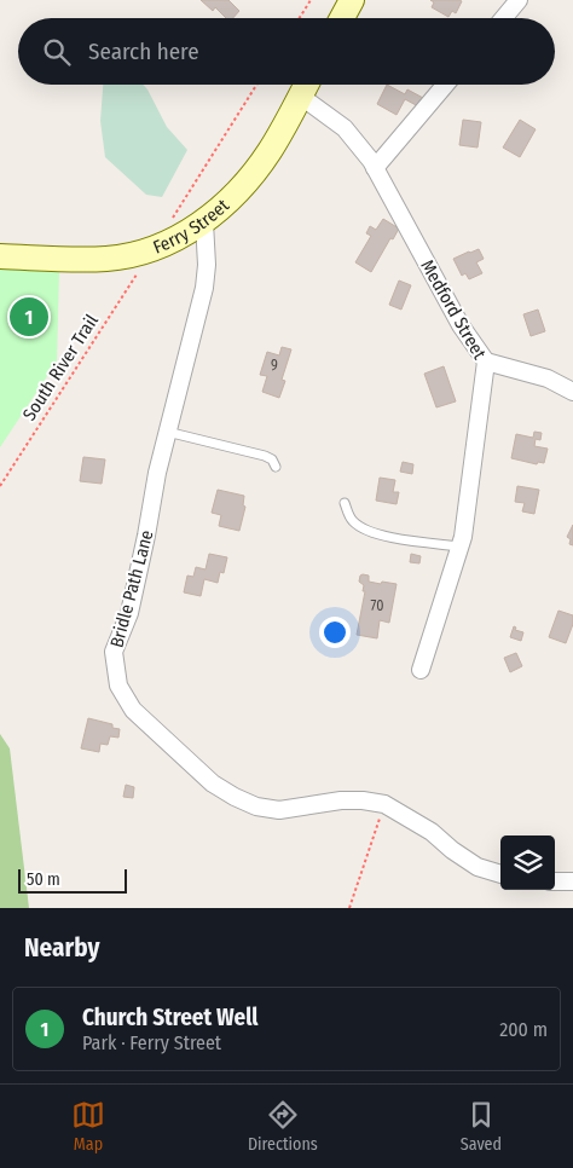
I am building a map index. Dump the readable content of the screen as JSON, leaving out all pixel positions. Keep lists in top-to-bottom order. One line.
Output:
{"streets":{"main road":["Ferry Street"],"street":["Medford Street","Bridle Path Lane"],"path":["South River Trail"]},"crossings":[["Ferry Street","Medford Street"],["Ferry Street","Bridle Path Lane"]],"house_numbers":["9","70"],"scale_bar":"50 m","page":{"search":"Search here","pins":"1","scale":"50 m","heading":"Nearby","list":[{"mark":"1","name":"Church Street Well","note":"Park · Ferry Street","value":"200 m"}],"nav":["Map","Directions","Saved"]}}
